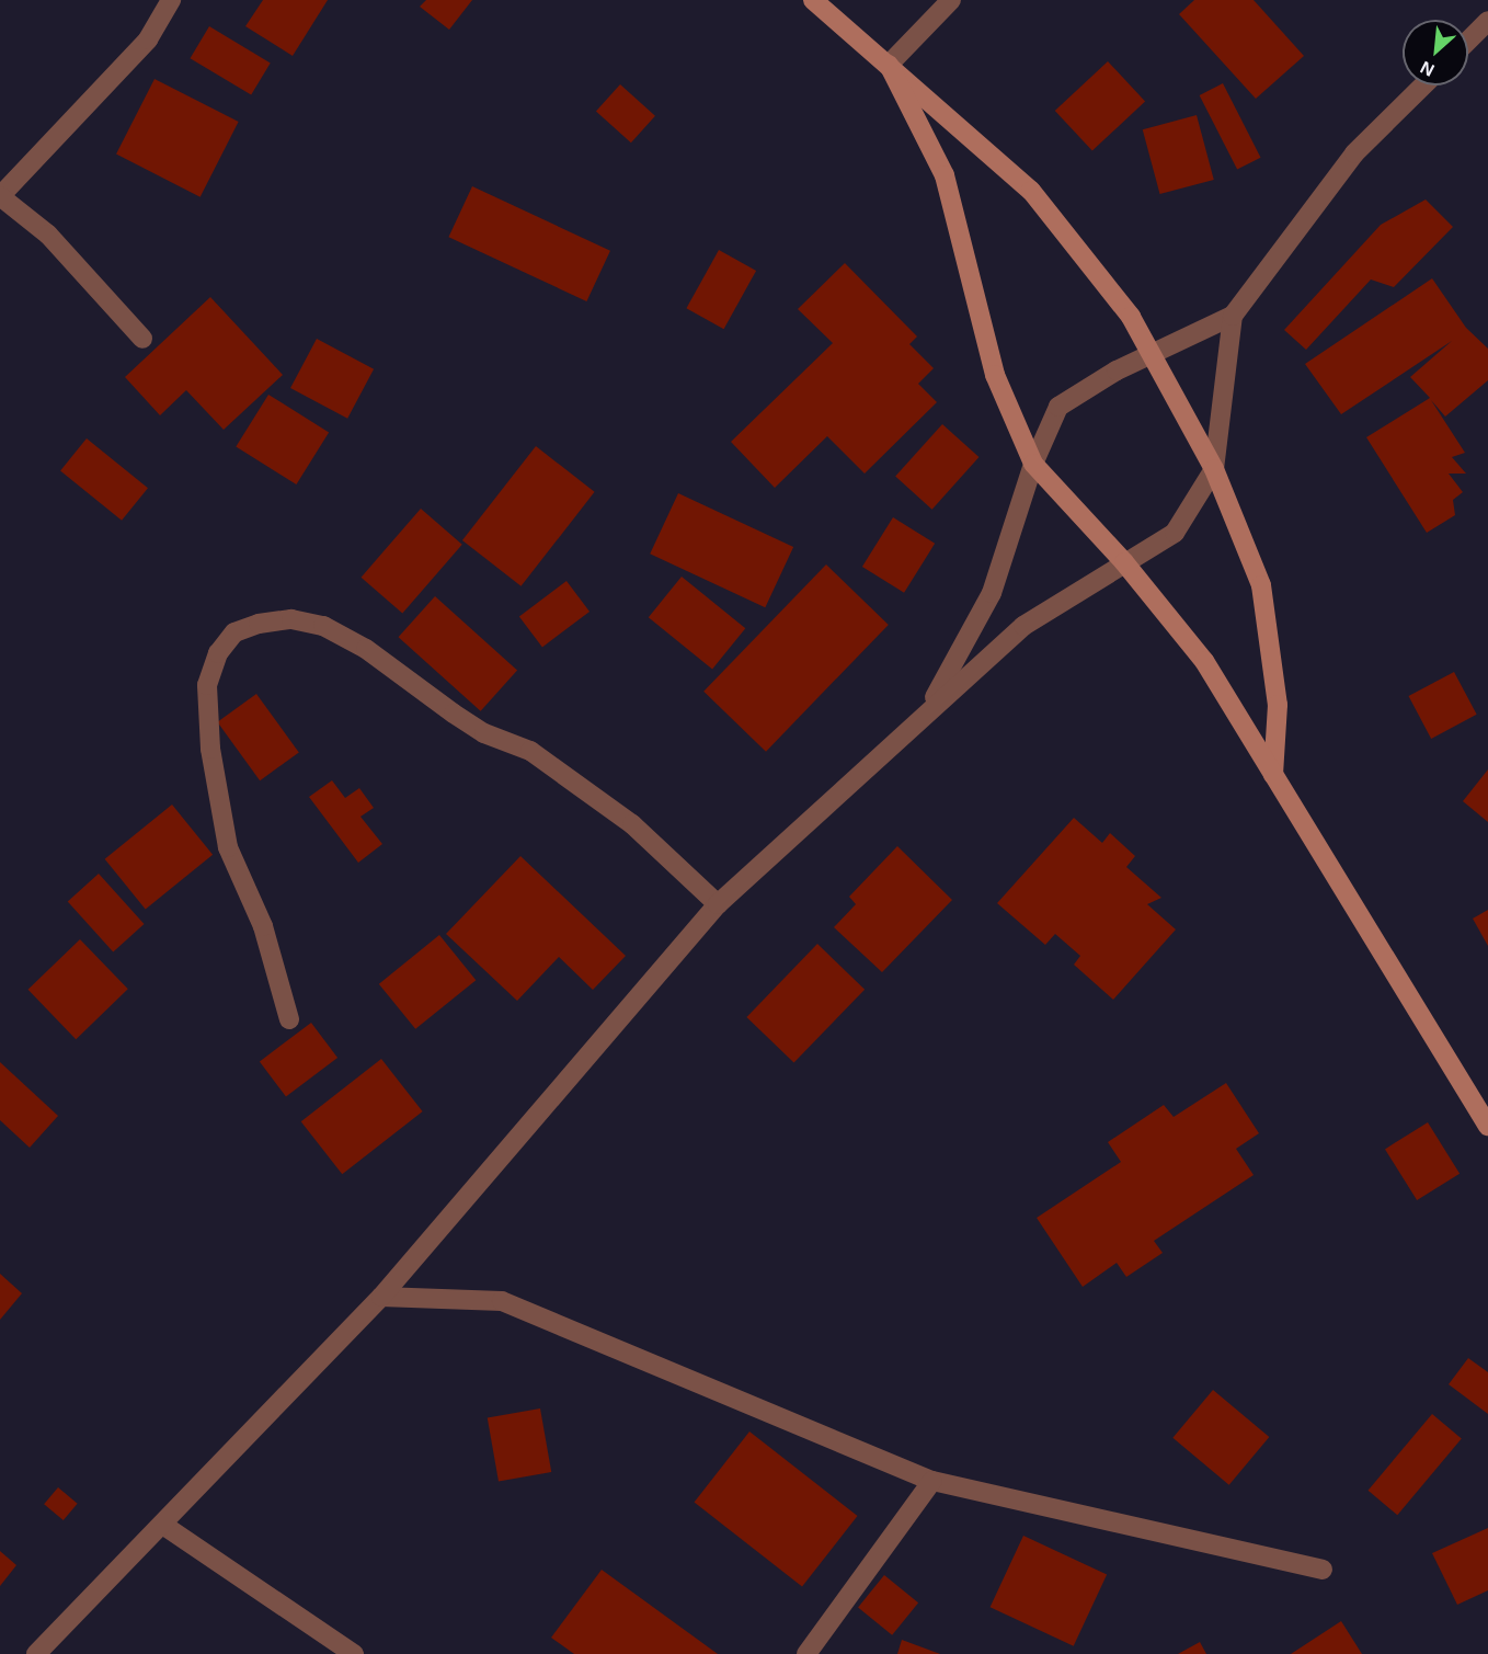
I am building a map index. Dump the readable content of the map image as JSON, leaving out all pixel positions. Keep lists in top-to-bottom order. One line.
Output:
{"north":"bottom left"}
